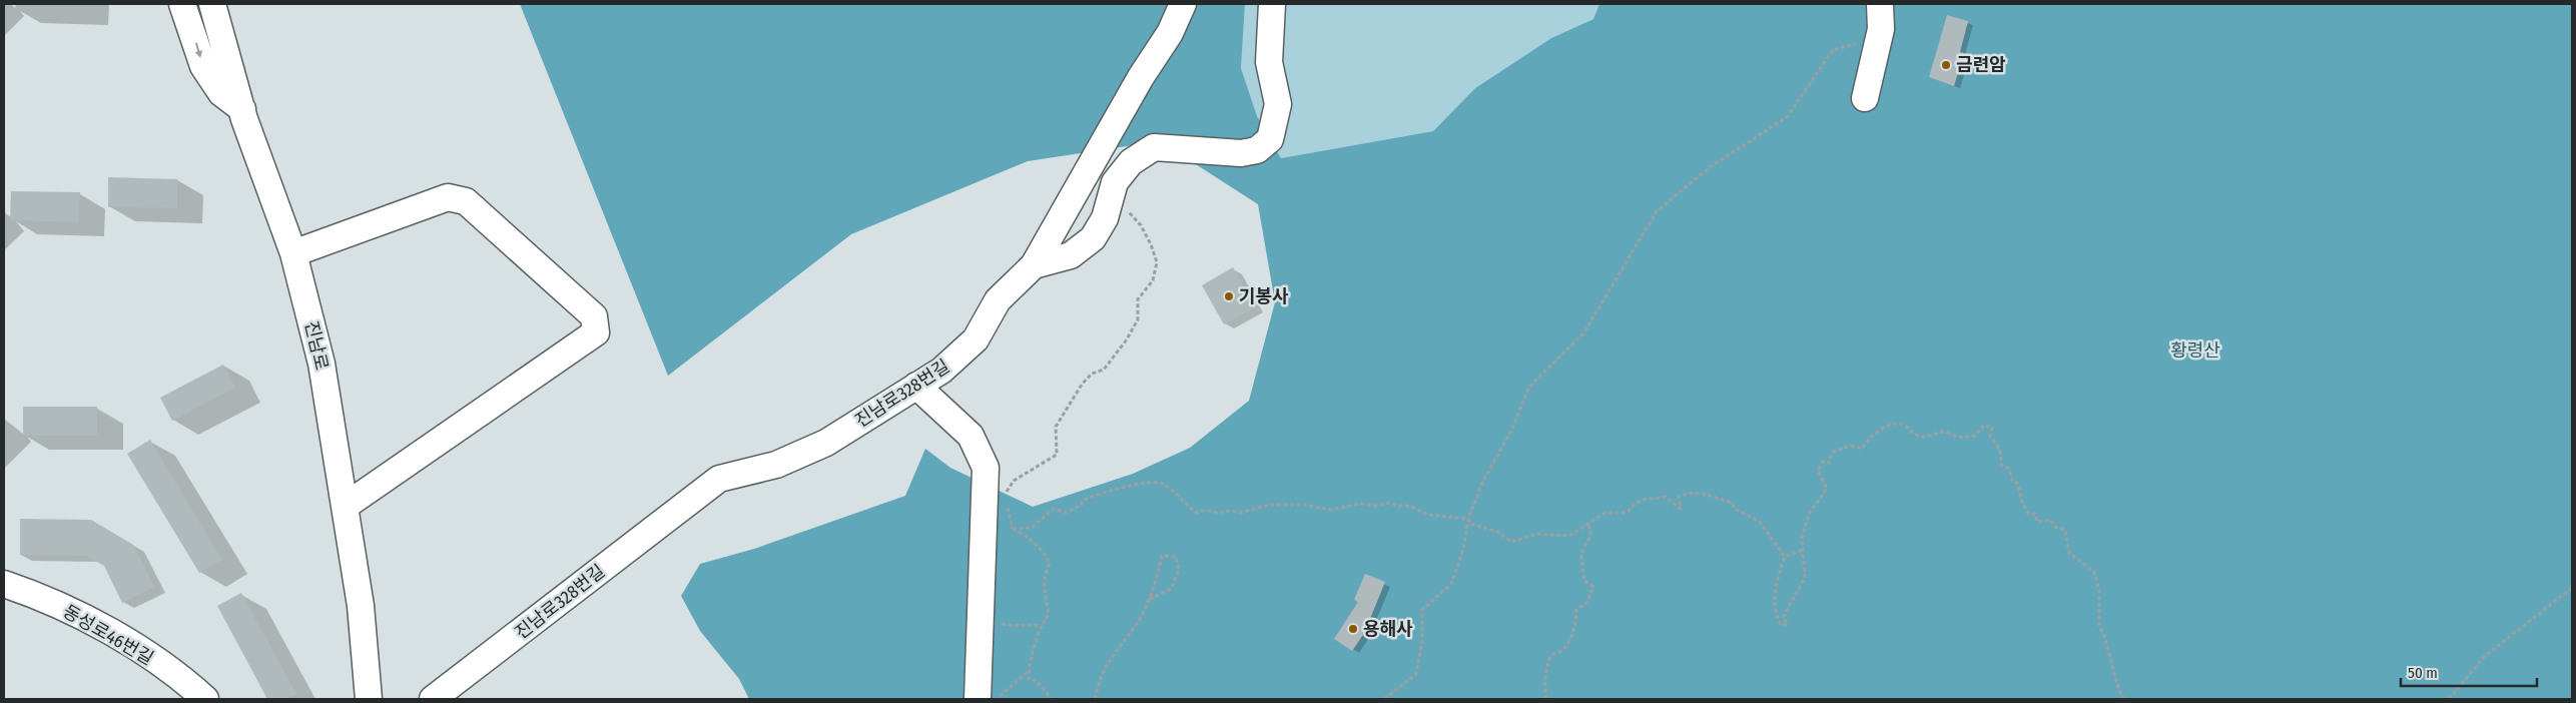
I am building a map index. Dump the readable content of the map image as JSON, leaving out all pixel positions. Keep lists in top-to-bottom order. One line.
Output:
{"streets":{"street":["진남로","진남로328번길","동성로46번길"]},"parks":["황령산"],"places":["금련암","기봉사","용해사"],"scale_bar":"50 m"}
